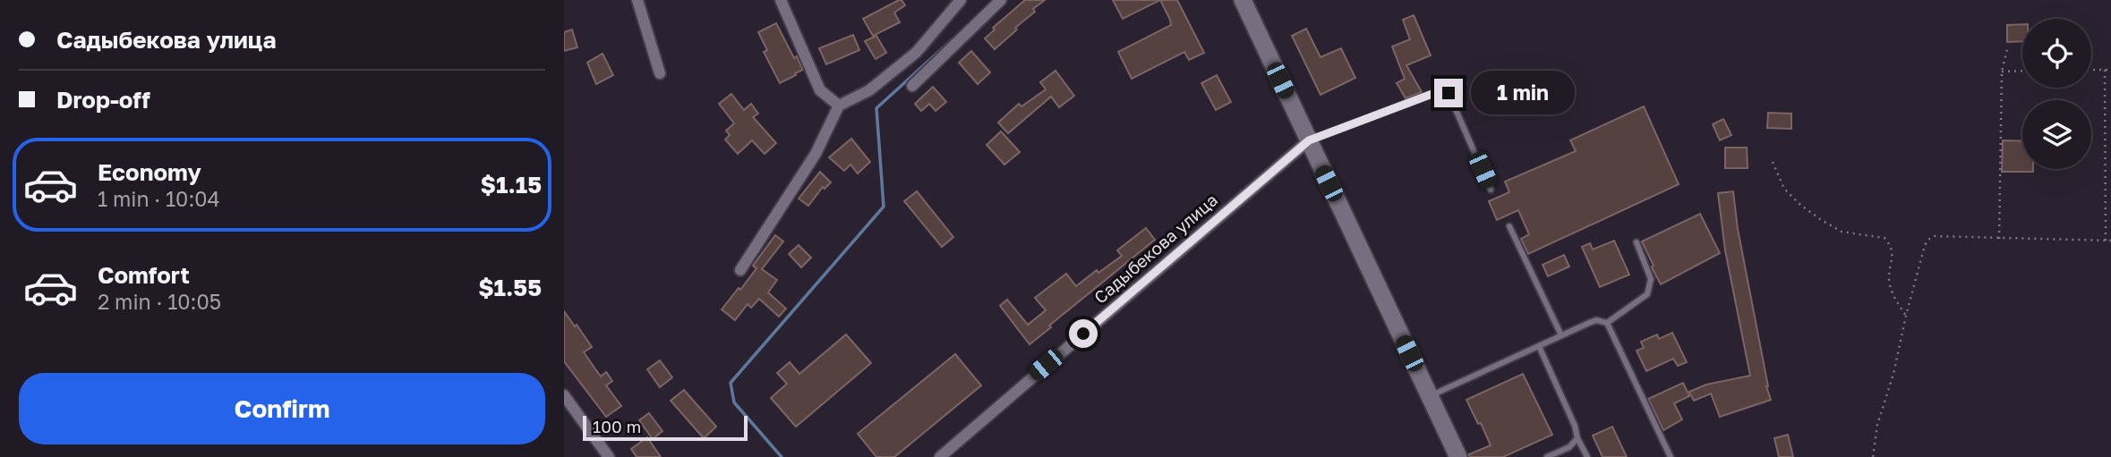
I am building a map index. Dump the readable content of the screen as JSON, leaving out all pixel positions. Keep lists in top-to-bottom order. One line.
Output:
{"streets":{"street":["Садыбекова улица"]},"scale_bar":"100 m","page":{"banner":["Садыбекова улица","Drop-off"],"bubble":"1 min","list":[{"name":"Economy","note":"1 min · 10:04","value":"$1.15"},{"name":"Comfort","note":"2 min · 10:05","value":"$1.55"}],"buttons":"Confirm","scale":"100 m"}}
